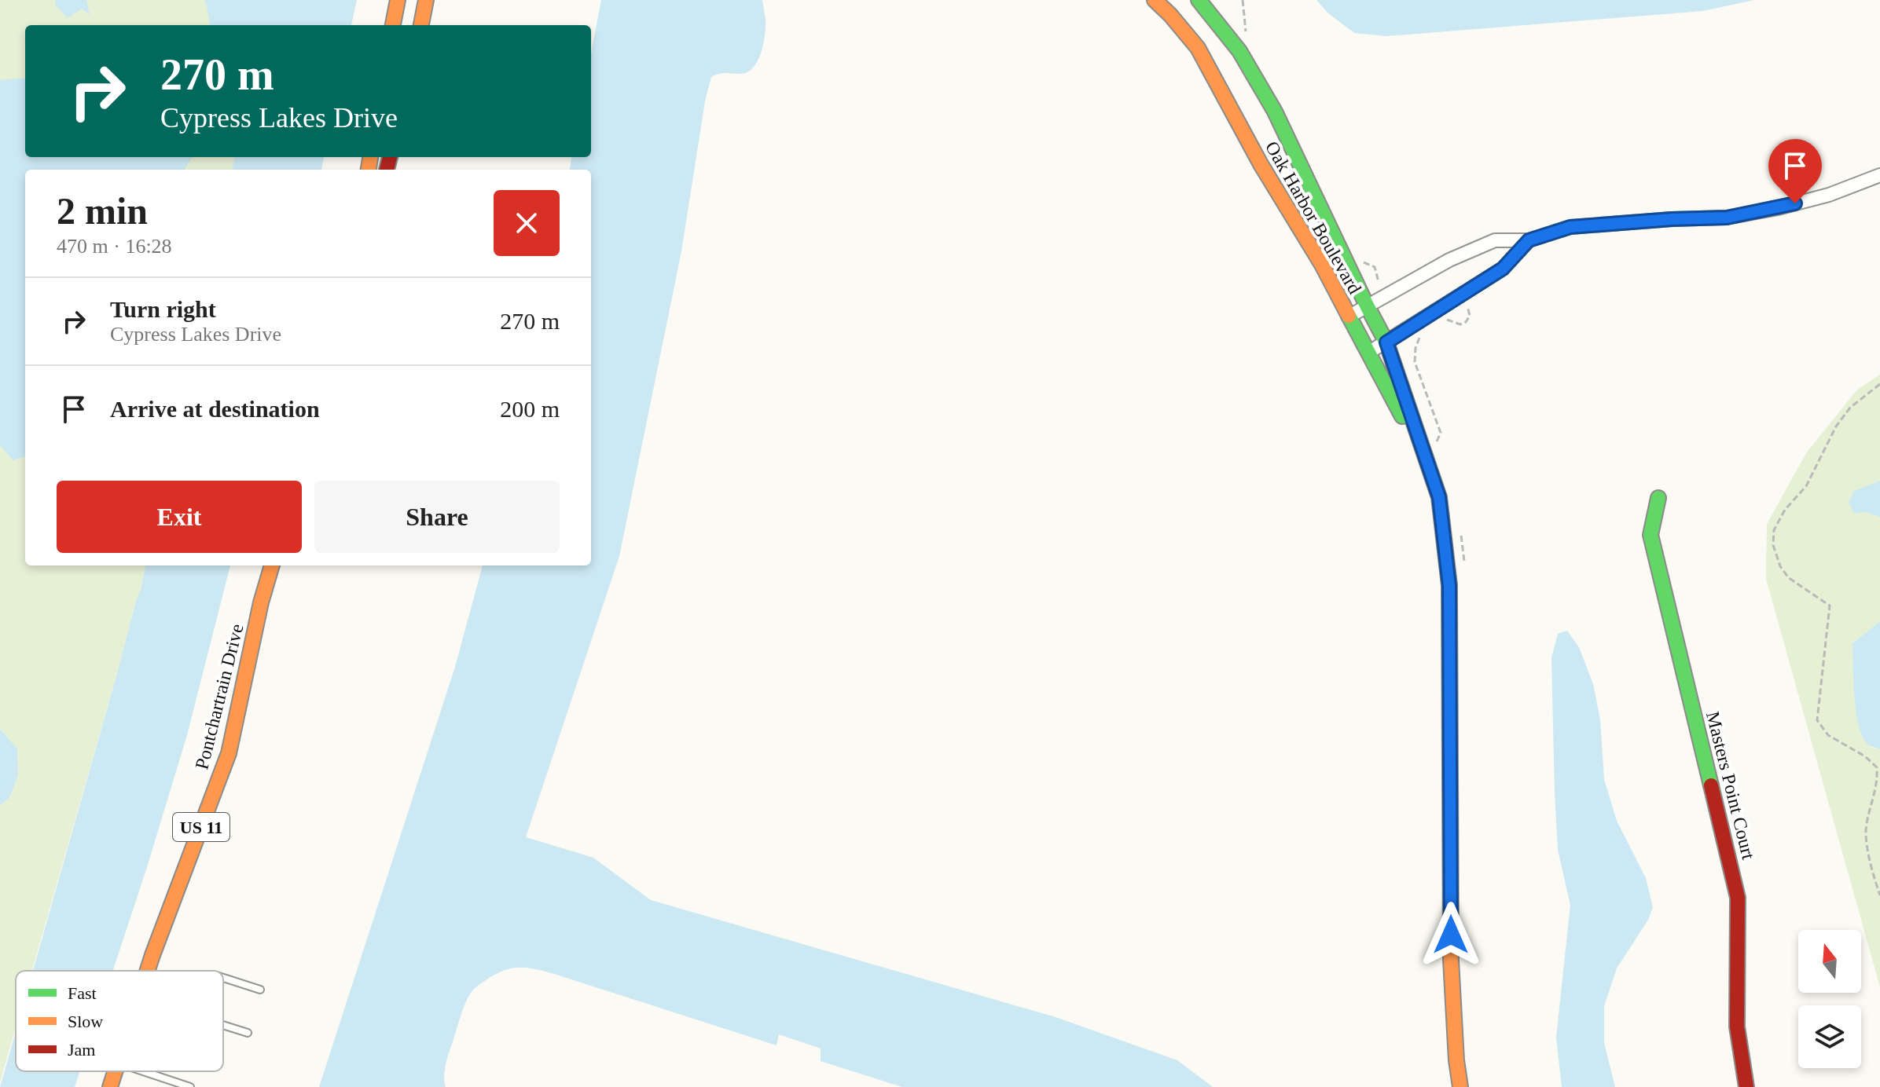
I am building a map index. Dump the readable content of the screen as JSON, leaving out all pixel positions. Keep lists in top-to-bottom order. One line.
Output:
{"streets":{"street":["Oak Harbor Boulevard","Pontchartrain Drive","Masters Point Court","US 11"]},"legend":["Fast","Slow","Jam"],"north":"top","page":{"turn":["270 m","Cypress Lakes Drive"],"heading":["2 min","470 m · 16:28"],"list":[{"name":"Turn right","note":"Cypress Lakes Drive","value":"270 m"},{"name":"Arrive at destination","value":"200 m"}],"buttons":["Exit","Share"]}}
